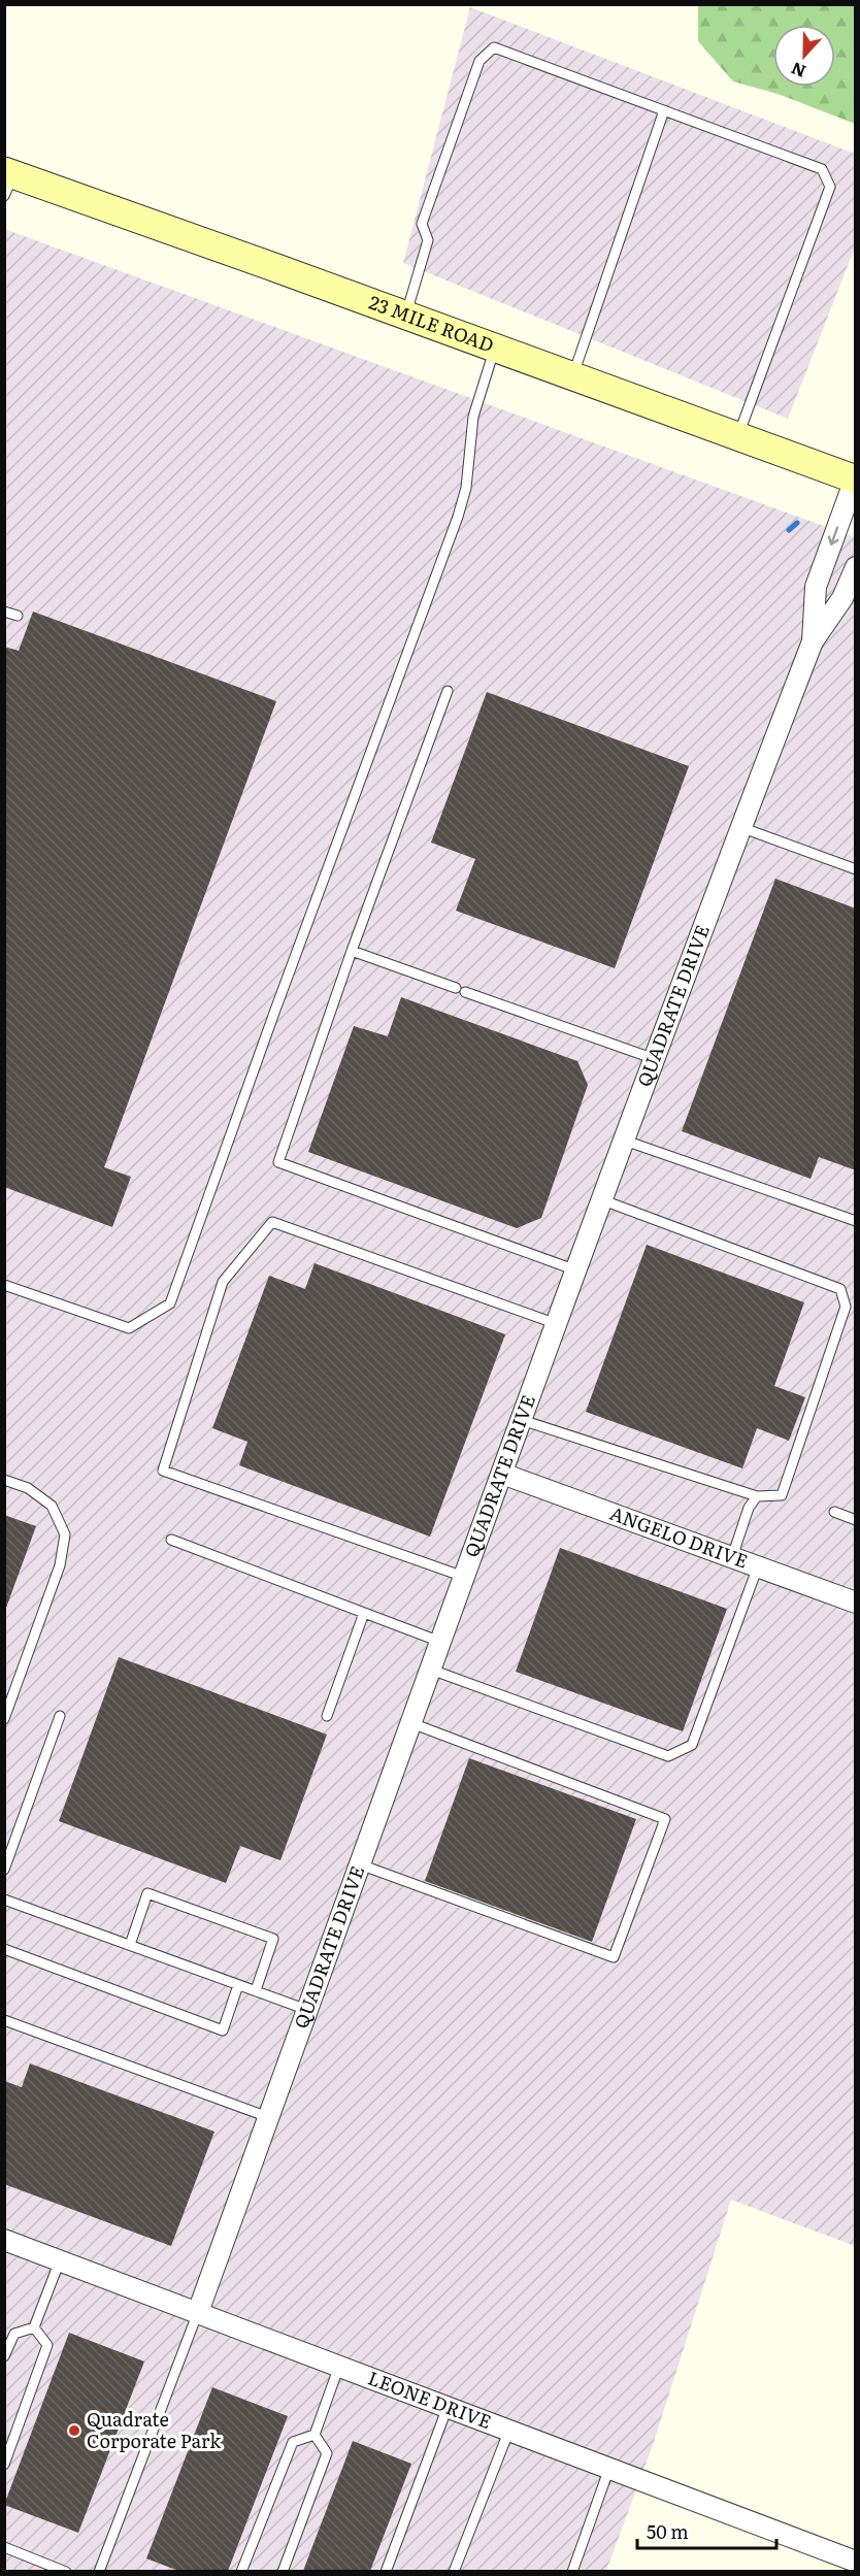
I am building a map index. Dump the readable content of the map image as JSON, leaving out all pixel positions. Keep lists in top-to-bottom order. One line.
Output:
{"streets":{"main road":["23 MILE ROAD"],"street":["QUADRATE DRIVE","ANGELO DRIVE","LEONE DRIVE"]},"crossings":[["23 MILE ROAD","QUADRATE DRIVE"],["QUADRATE DRIVE","ANGELO DRIVE"],["QUADRATE DRIVE","LEONE DRIVE"]],"places":["Quadrate Corporate Park"],"scale_bar":"50 m","north":"bottom"}
